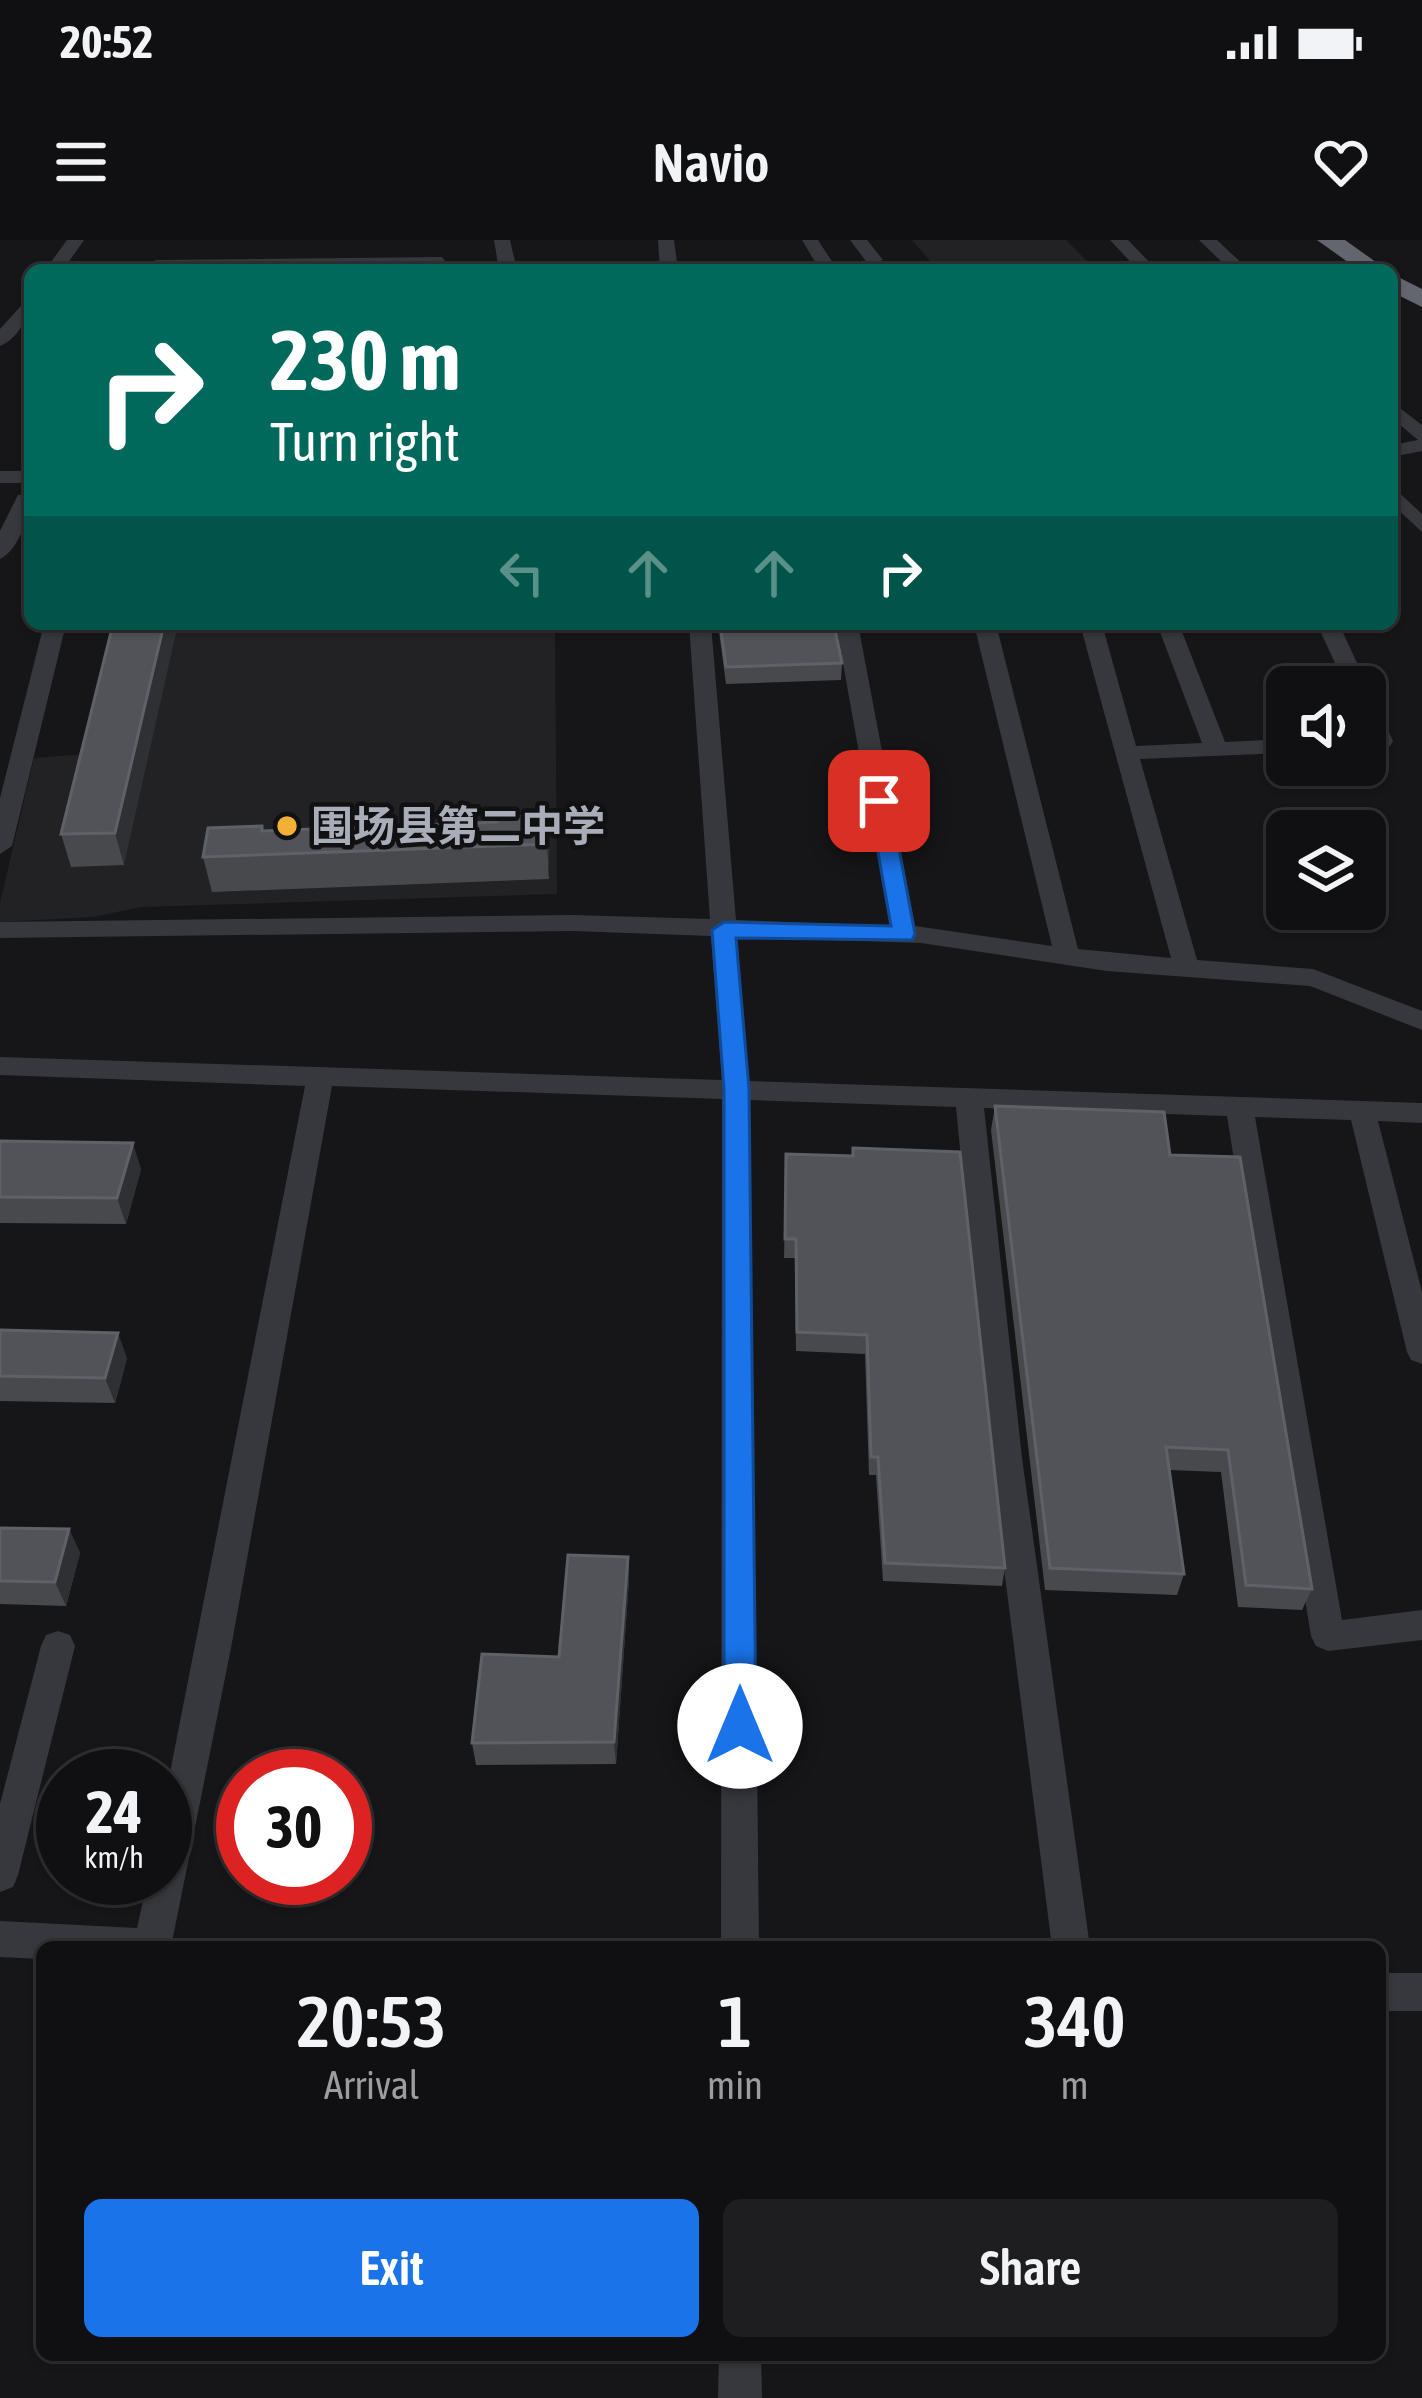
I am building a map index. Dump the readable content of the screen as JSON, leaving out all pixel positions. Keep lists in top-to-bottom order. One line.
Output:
{"places":["围场县第二中学"],"page":{"status":"20:52","header":"Navio","turn":["230 m","Turn right"],"speed":"24 km/h","limit":"30","eta":["20:53","Arrival","1","min","340","m"],"buttons":["Exit","Share"]}}
